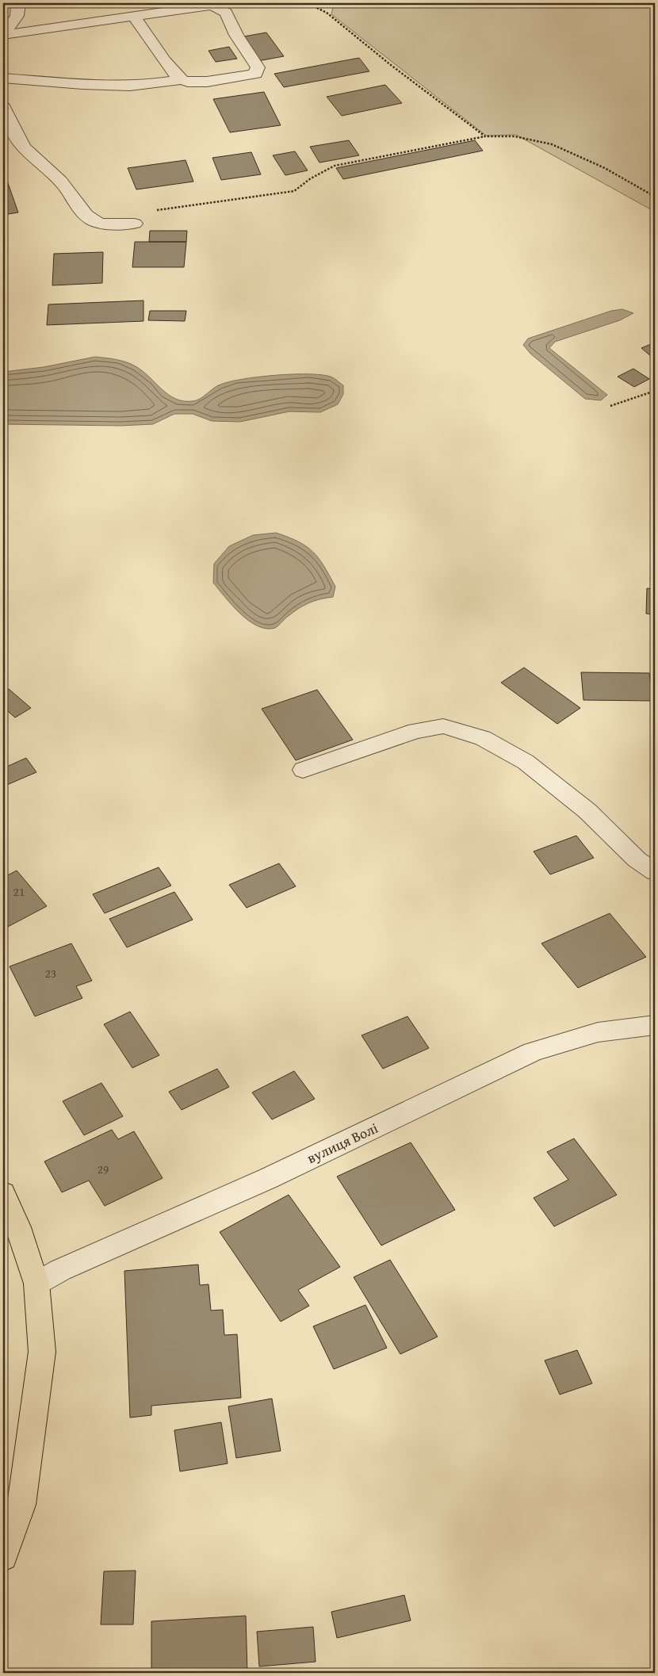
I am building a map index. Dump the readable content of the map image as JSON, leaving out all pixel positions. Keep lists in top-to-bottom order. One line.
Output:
{"streets":{"street":["вулиця Волі"]},"house_numbers":["21","23","29"]}
